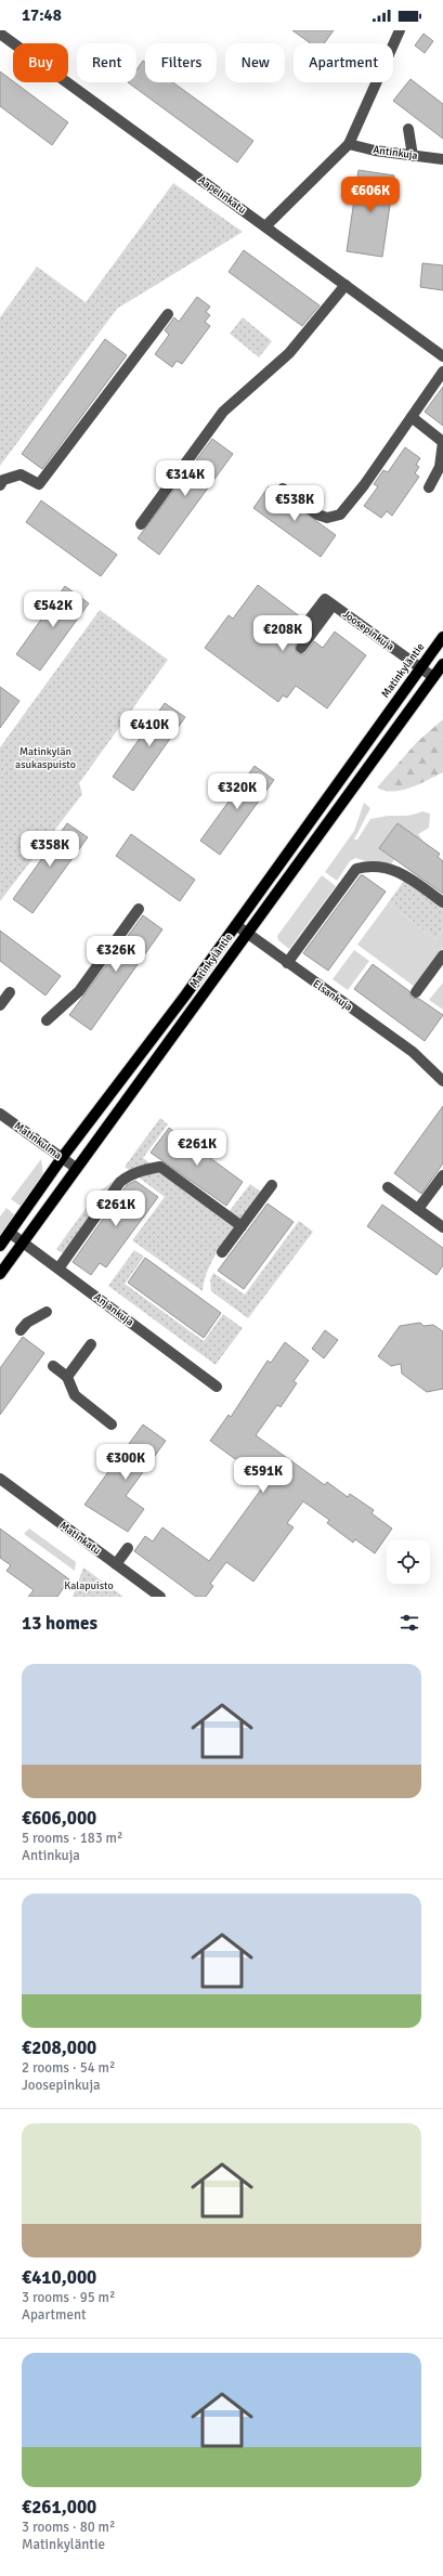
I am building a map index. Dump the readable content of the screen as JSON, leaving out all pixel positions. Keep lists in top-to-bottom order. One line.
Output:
{"streets":{"main road":["Matinkyläntie"],"street":["Antinkuja","Aapelinkatu","Joosepinkuja","Elsankuja","Matinkulma","Anjankuja","Matinkatu"]},"crossings":[["Joosepinkuja","Matinkyläntie"],["Matinkyläntie","Elsankuja"],["Matinkyläntie","Matinkulma"],["Matinkyläntie","Anjankuja"]],"parks":["Matinkylän asukaspuisto","Kalapuisto"],"page":{"status":"17:48","chip":["Buy","Rent","Filters","New","Apartment"],"price":["€606K","€314K","€538K","€542K","€208K","€410K","€320K","€358K","€326K","€261K","€261K","€300K","€591K"],"heading":"13 homes","list":[{"name":"€606,000","note":"5 rooms · 183 m² · Antinkuja"},{"name":"€208,000","note":"2 rooms · 54 m² · Joosepinkuja"},{"name":"€410,000","note":"3 rooms · 95 m² · Apartment"},{"name":"€261,000","note":"3 rooms · 80 m² · Matinkyläntie"}]}}
